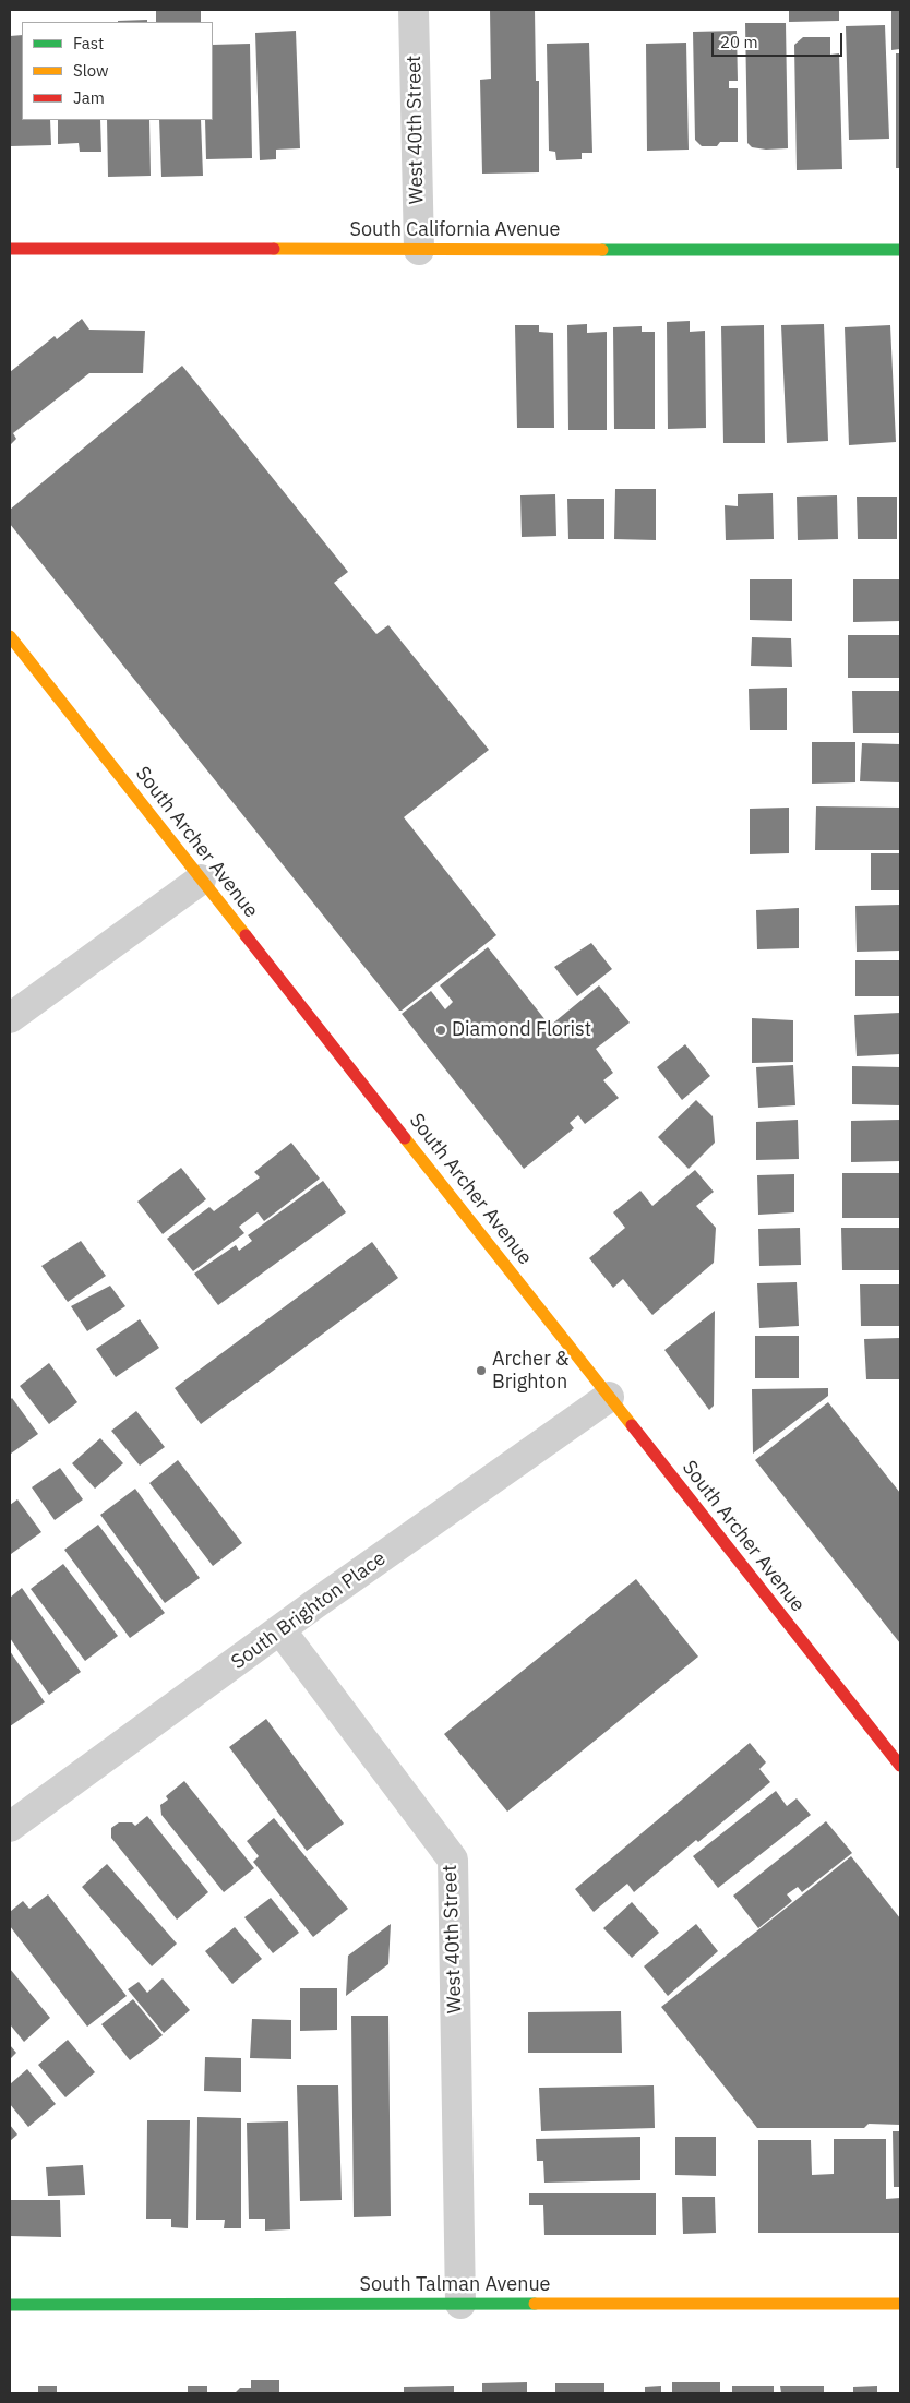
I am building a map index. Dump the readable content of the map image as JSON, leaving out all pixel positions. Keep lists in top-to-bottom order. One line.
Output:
{"streets":{"main road":["South California Avenue","South Archer Avenue","South Talman Avenue"],"street":["West 40th Street","South Brighton Place"]},"crossings":[["West 40th Street","South California Avenue"],["West 40th Street","South Brighton Place"],["West 40th Street","South Talman Avenue"],["South Archer Avenue","South Brighton Place"]],"places":["Diamond Florist","Archer & Brighton"],"legend":["Fast","Slow","Jam"],"scale_bar":"20 m"}
